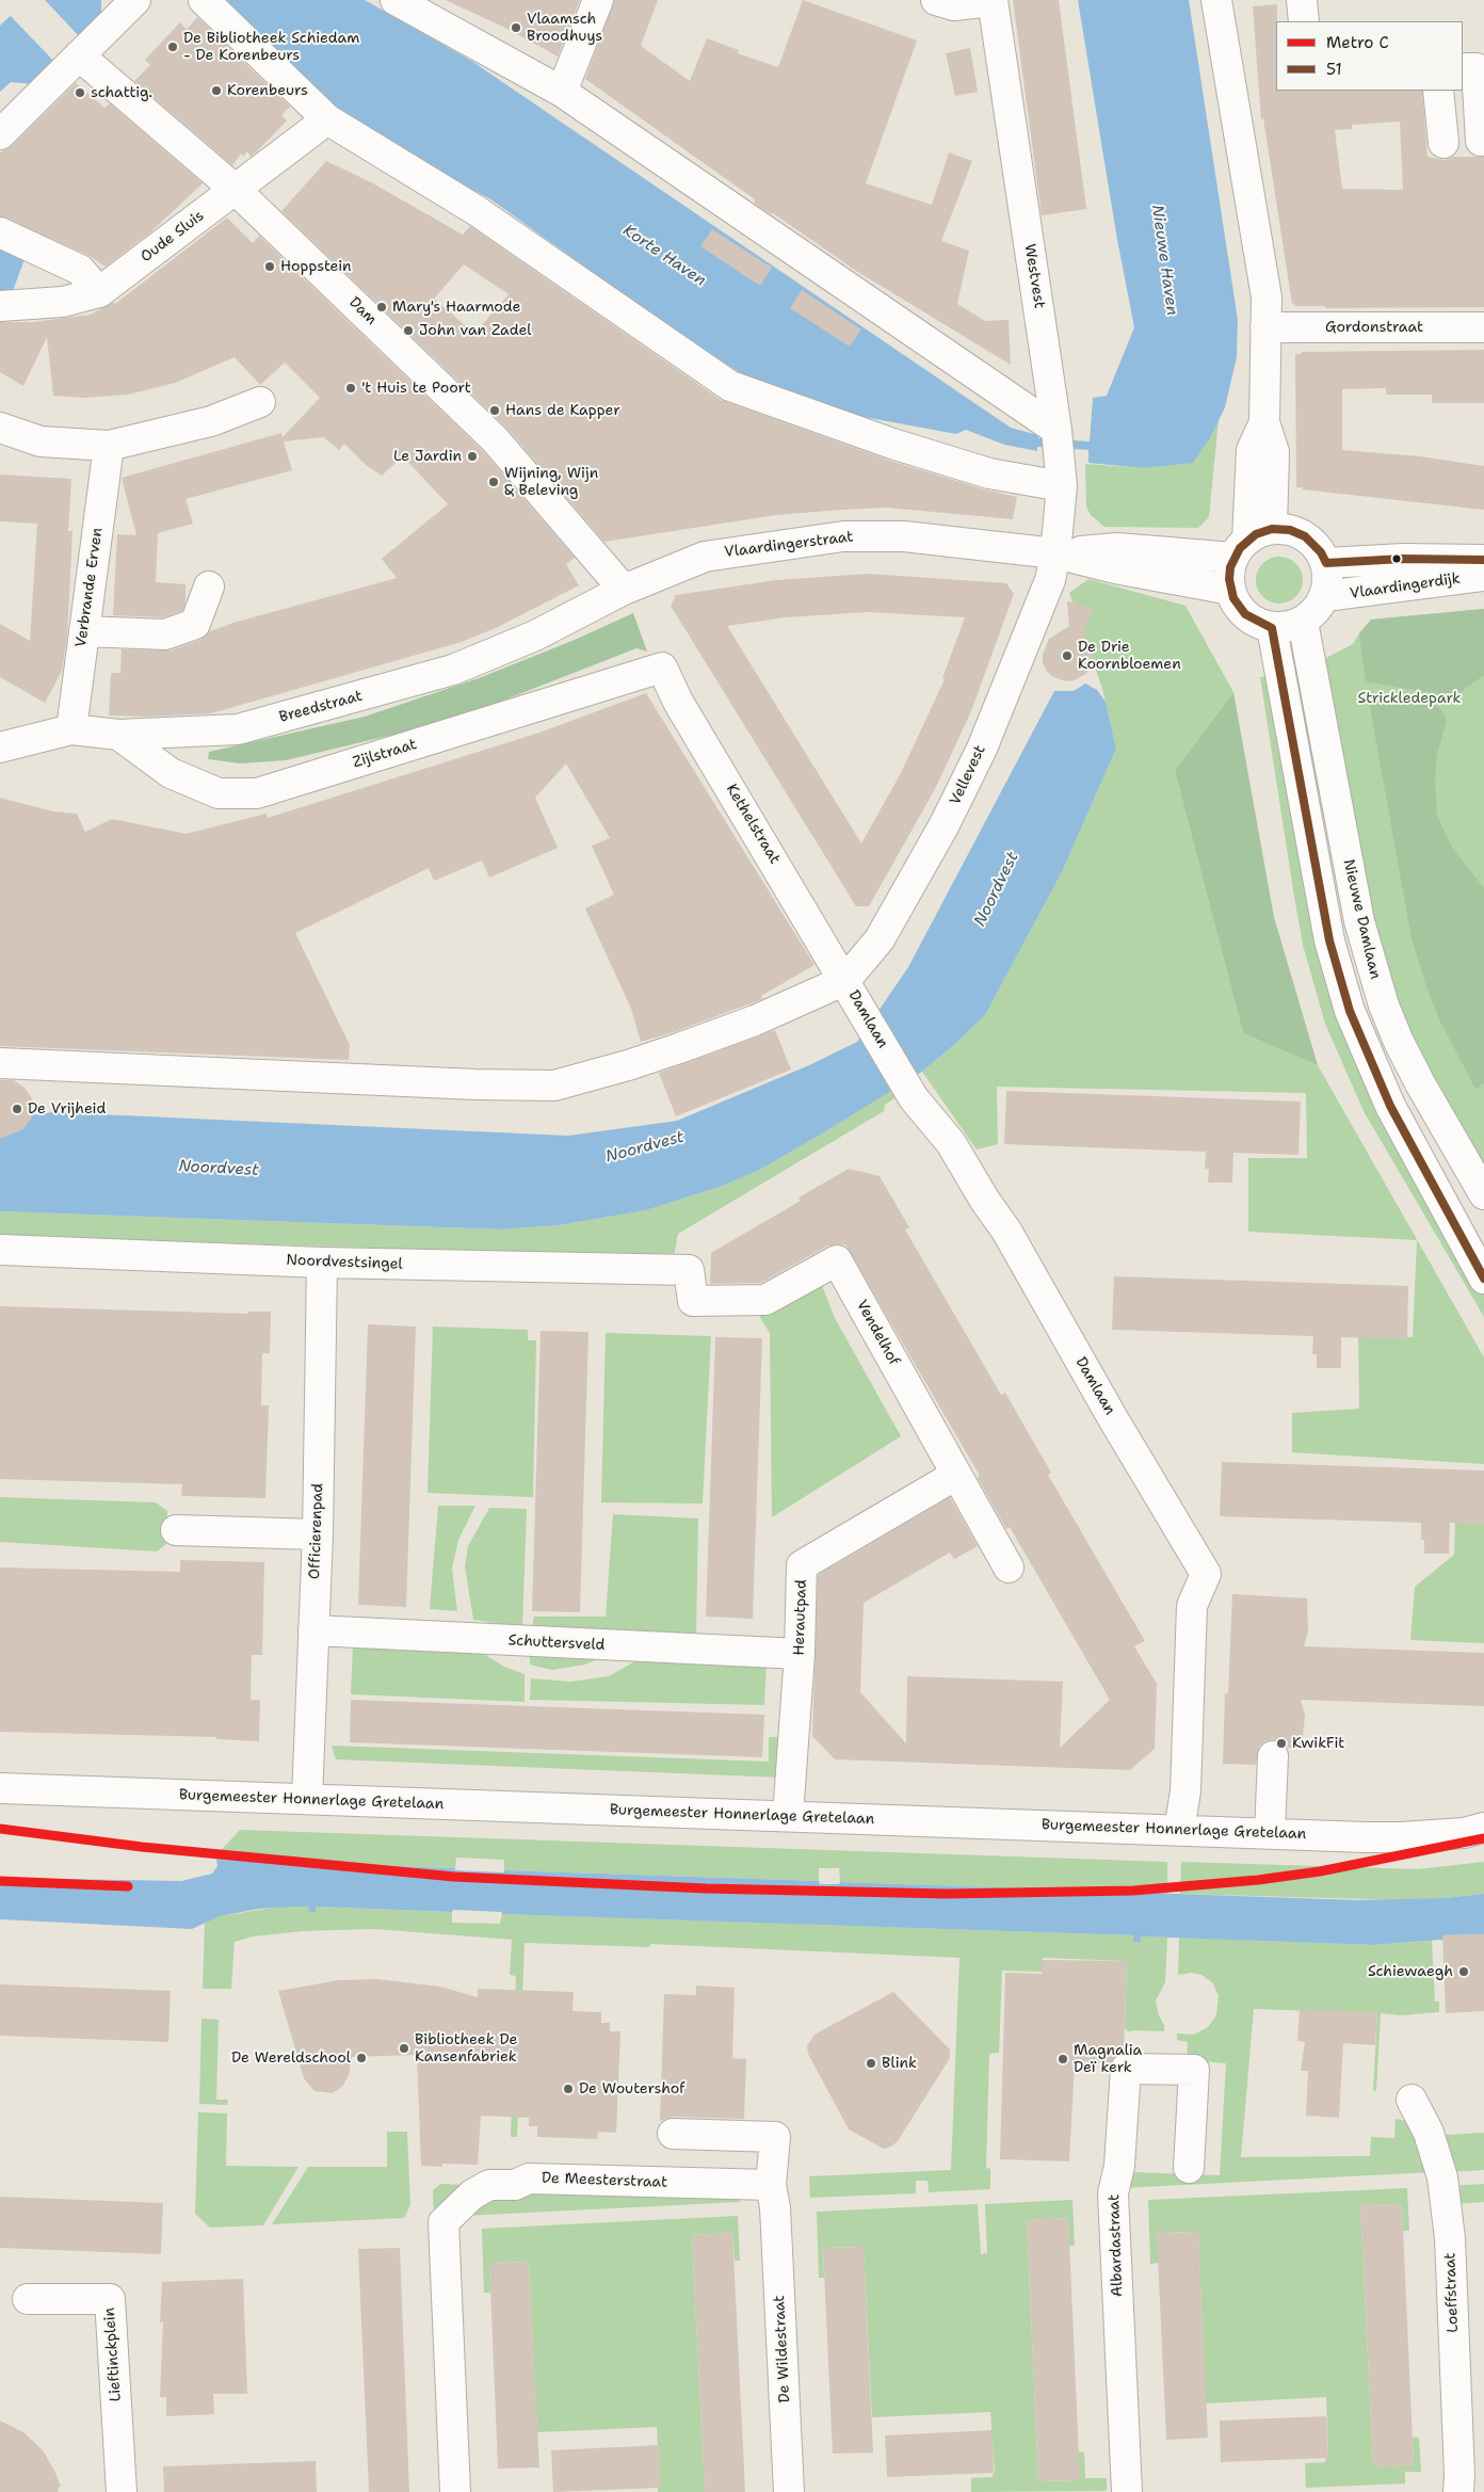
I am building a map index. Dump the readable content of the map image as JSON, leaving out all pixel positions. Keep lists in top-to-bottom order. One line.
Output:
{"streets":{"street":["Oude Sluis","Westvest","Dam","Gordonstraat","Vlaardingerstraat","Vlaardingerdijk","Verbrande Erven","Breedstraat","Zijlstraat","Vellevest","Kethelstraat","Nieuwe Damlaan","Damlaan","Noordvestsingel","Vendelhof","Officierenpad","Herautpad","Schuttersveld","Burgemeester Honnerlage Gretelaan","De Meesterstraat","Albardastraat","Loeffstraat","De Wildestraat","Lieftinckplein"]},"crossings":[["Oude Sluis","Dam"],["Westvest","Vlaardingerstraat"],["Westvest","Vellevest"],["Dam","Vlaardingerstraat"],["Dam","Breedstraat"],["Vlaardingerstraat","Vlaardingerdijk"],["Vlaardingerstraat","Breedstraat"],["Vlaardingerstraat","Vellevest"],["Vlaardingerstraat","Nieuwe Damlaan"],["Vlaardingerdijk","Nieuwe Damlaan"],["Verbrande Erven","Breedstraat"],["Breedstraat","Zijlstraat"],["Zijlstraat","Kethelstraat"],["Vellevest","Kethelstraat"],["Vellevest","Damlaan"],["Kethelstraat","Damlaan"],["Damlaan","Burgemeester Honnerlage Gretelaan"],["Noordvestsingel","Vendelhof"],["Noordvestsingel","Officierenpad"],["Vendelhof","Herautpad"],["Officierenpad","Schuttersveld"],["Officierenpad","Burgemeester Honnerlage Gretelaan"],["Herautpad","Schuttersveld"],["Herautpad","Burgemeester Honnerlage Gretelaan"],["De Meesterstraat","De Wildestraat"]],"water":["Korte Haven","Nieuwe Haven","Noordvest"],"parks":["Strickledepark"],"places":["Vlaamsch Broodhuys","De Bibliotheek Schiedam - De Korenbeurs","Korenbeurs","schattig.","Hoppstein","Mary's Haarmode","John van Zadel","'t Huis te Poort","Hans de Kapper","Le Jardin","Wijning, Wijn & Beleving","De Drie Koornbloemen","De Vrijheid","KwikFit","Schiewaegh","Bibliotheek De Kansenfabriek","De Wereldschool","Magnalia Deï kerk","Blink","De Woutershof"],"lines":["transit line 51","metro line C"],"legend":["Metro C","51"]}
